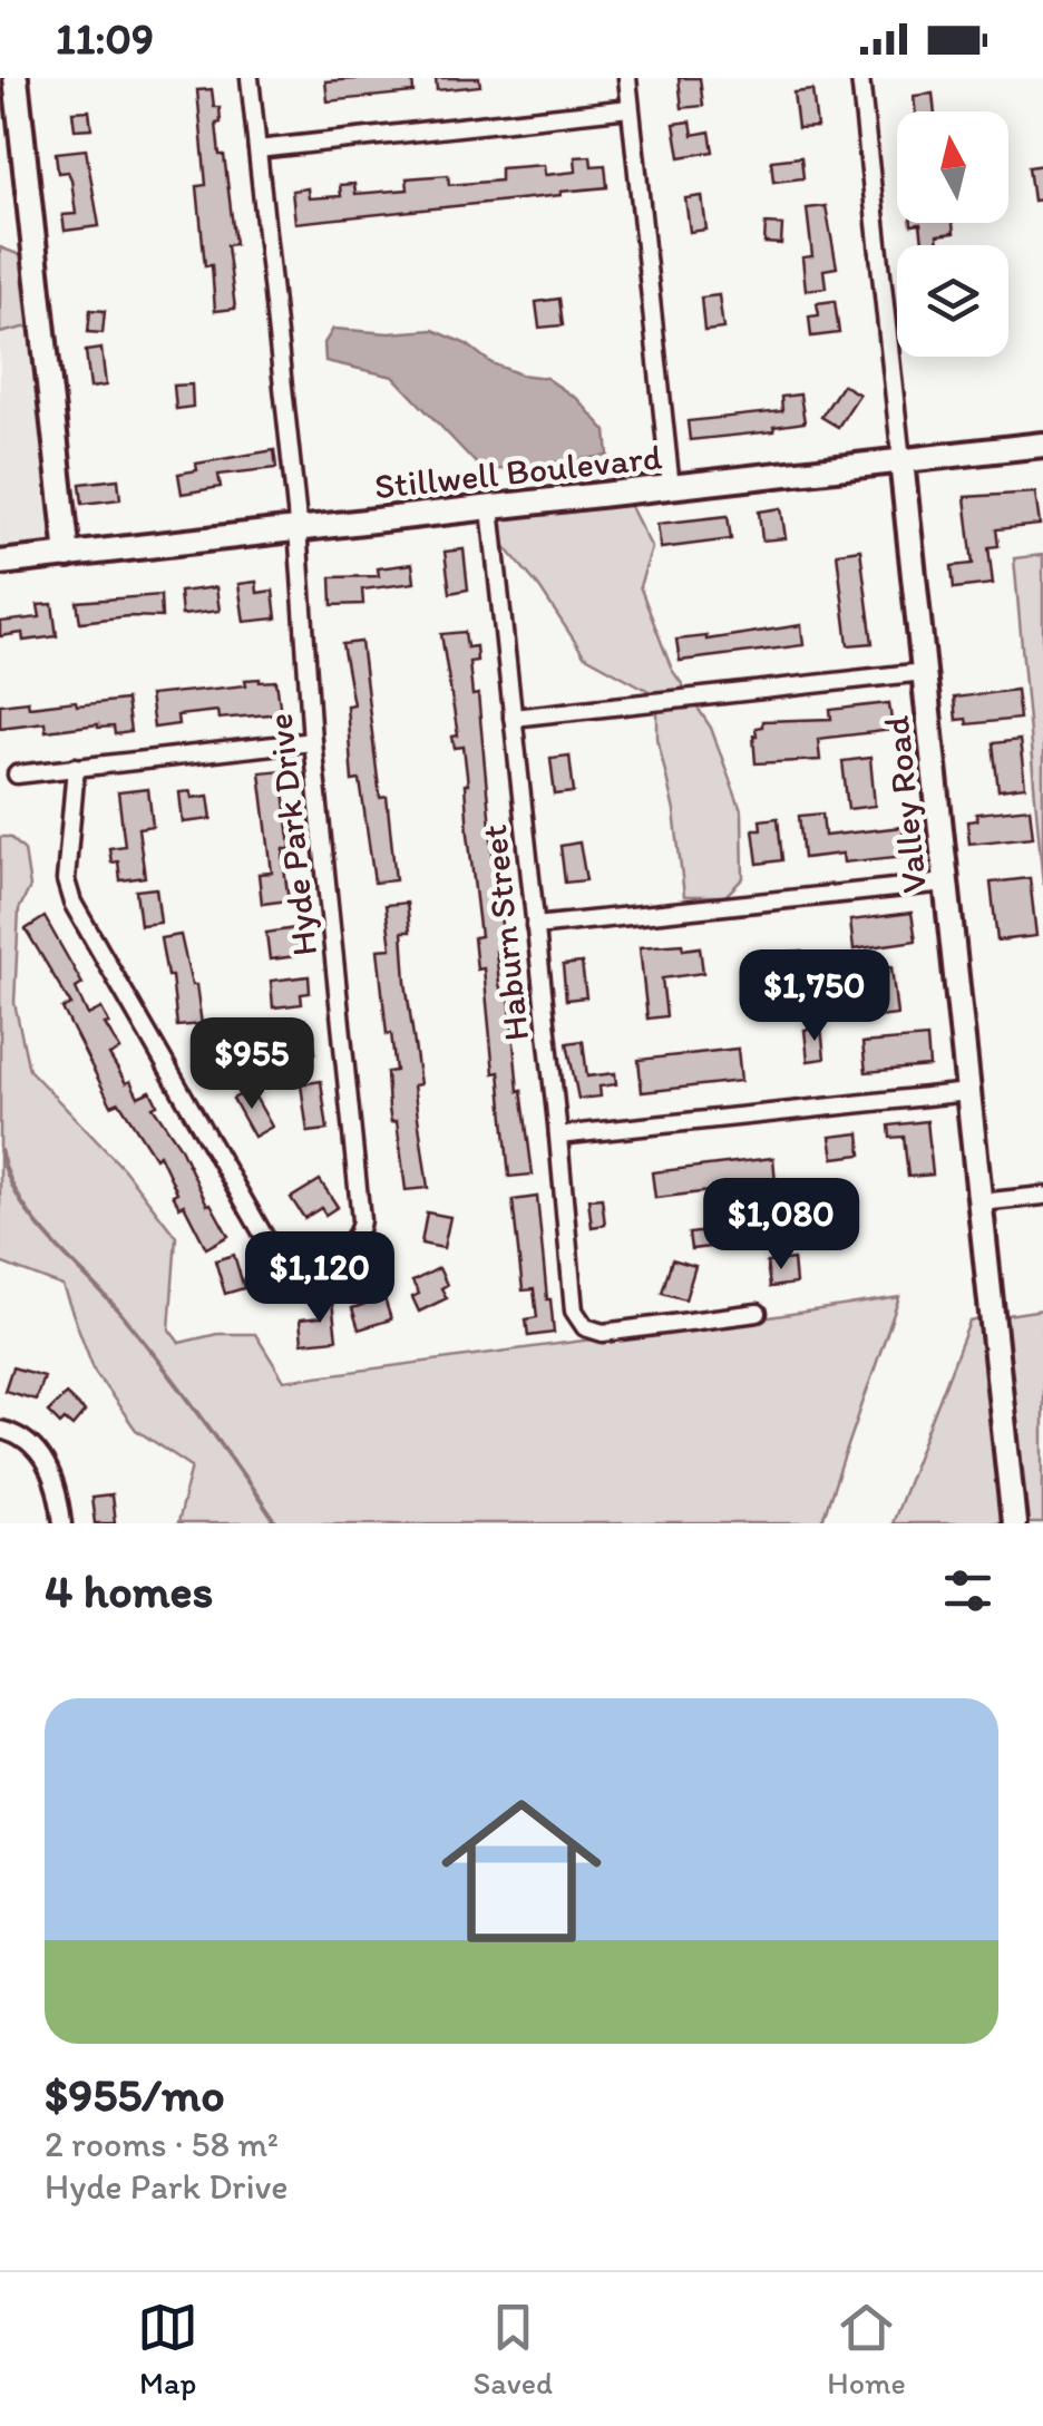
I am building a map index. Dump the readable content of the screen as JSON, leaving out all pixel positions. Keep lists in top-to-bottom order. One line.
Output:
{"streets":{"street":["Stillwell Boulevard","Valley Road","Hyde Park Drive","Haburn Street"]},"crossings":[["Stillwell Boulevard","Valley Road"],["Stillwell Boulevard","Hyde Park Drive"],["Stillwell Boulevard","Haburn Street"]],"north":"top","page":{"status":"11:09","price":["$1,750","$955","$1,080","$1,120"],"heading":"4 homes","list":[{"name":"$955/mo","note":"2 rooms · 58 m² · Hyde Park Drive"}],"tabs":["Map","Saved","Home"]}}
